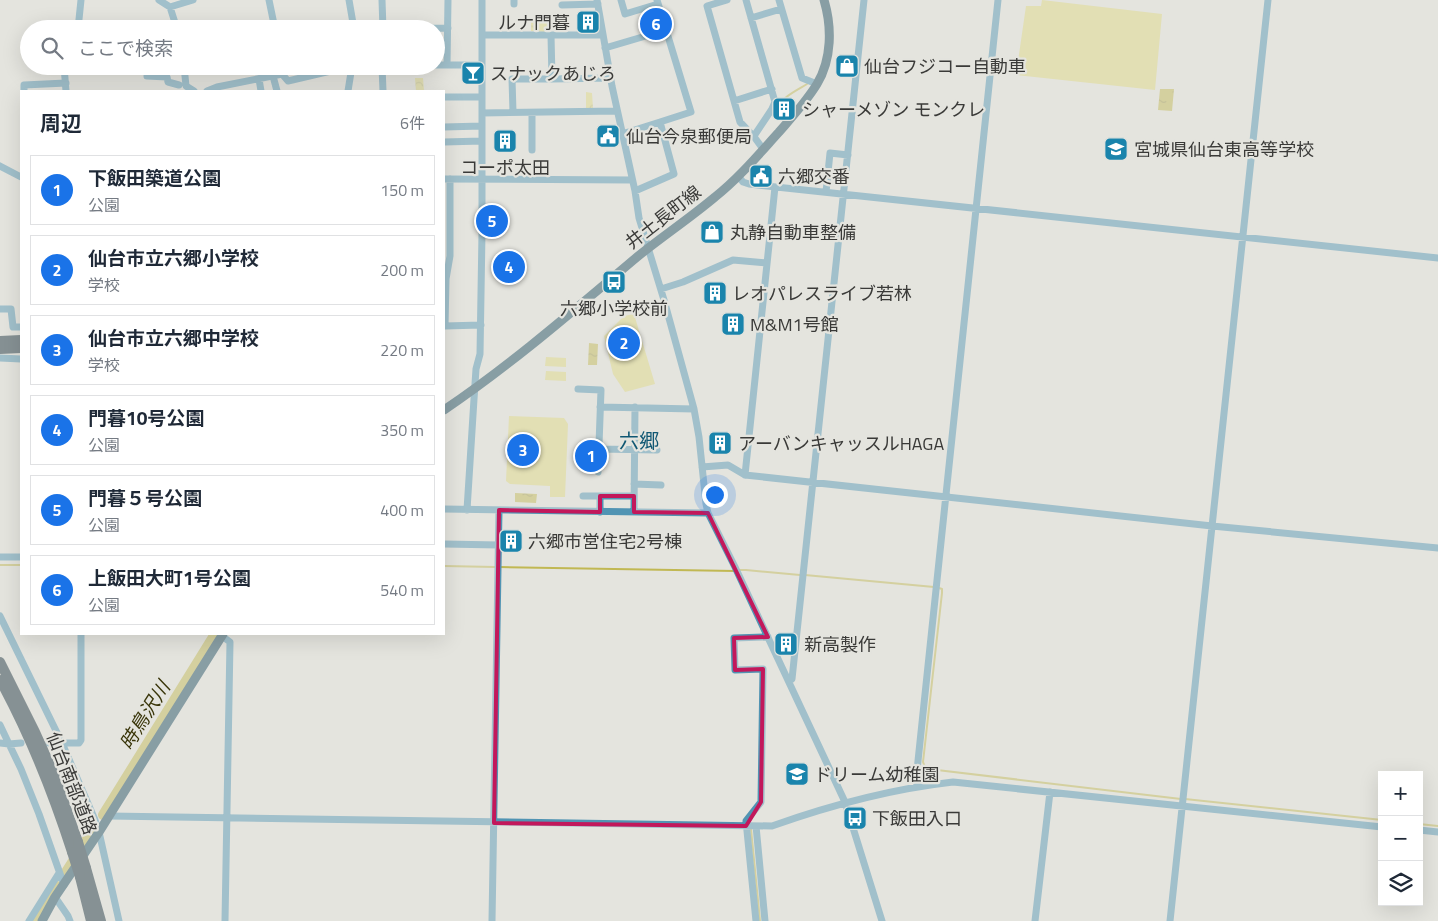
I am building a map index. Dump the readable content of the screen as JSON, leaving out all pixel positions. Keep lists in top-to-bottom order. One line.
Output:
{"streets":{"highway":["仙台南部道路"],"main road":["井土長町線"]},"districts":["六郷"],"water":["時鳥沢川"],"places":{"building":["ルナ門暮","シャーメゾン モンクレ","コーポ太田","レオパレスライブ若林","M&M1号館","アーバンキャッスルHAGA","六郷市営住宅2号棟","新高製作"],"shop":["仙台フジコー自動車","丸静自動車整備"],"bar":["スナックあじろ"],"public building":["仙台今泉郵便局","六郷交番"],"school or university":["宮城県仙台東高等学校","ドリーム幼稚園"],"bus stop":["六郷小学校前","下飯田入口"]},"page":{"pins":["6","5","4","2","3","1"],"search":"ここで検索","heading":["周辺","6件"],"list":[{"mark":"1","name":"下飯田築道公園","note":"公園","value":"150 m"},{"mark":"2","name":"仙台市立六郷小学校","note":"学校","value":"200 m"},{"mark":"3","name":"仙台市立六郷中学校","note":"学校","value":"220 m"},{"mark":"4","name":"門暮10号公園","note":"公園","value":"350 m"},{"mark":"5","name":"門暮５号公園","note":"公園","value":"400 m"},{"mark":"6","name":"上飯田大町1号公園","note":"公園","value":"540 m"}],"map_buttons":["+","−"]}}
